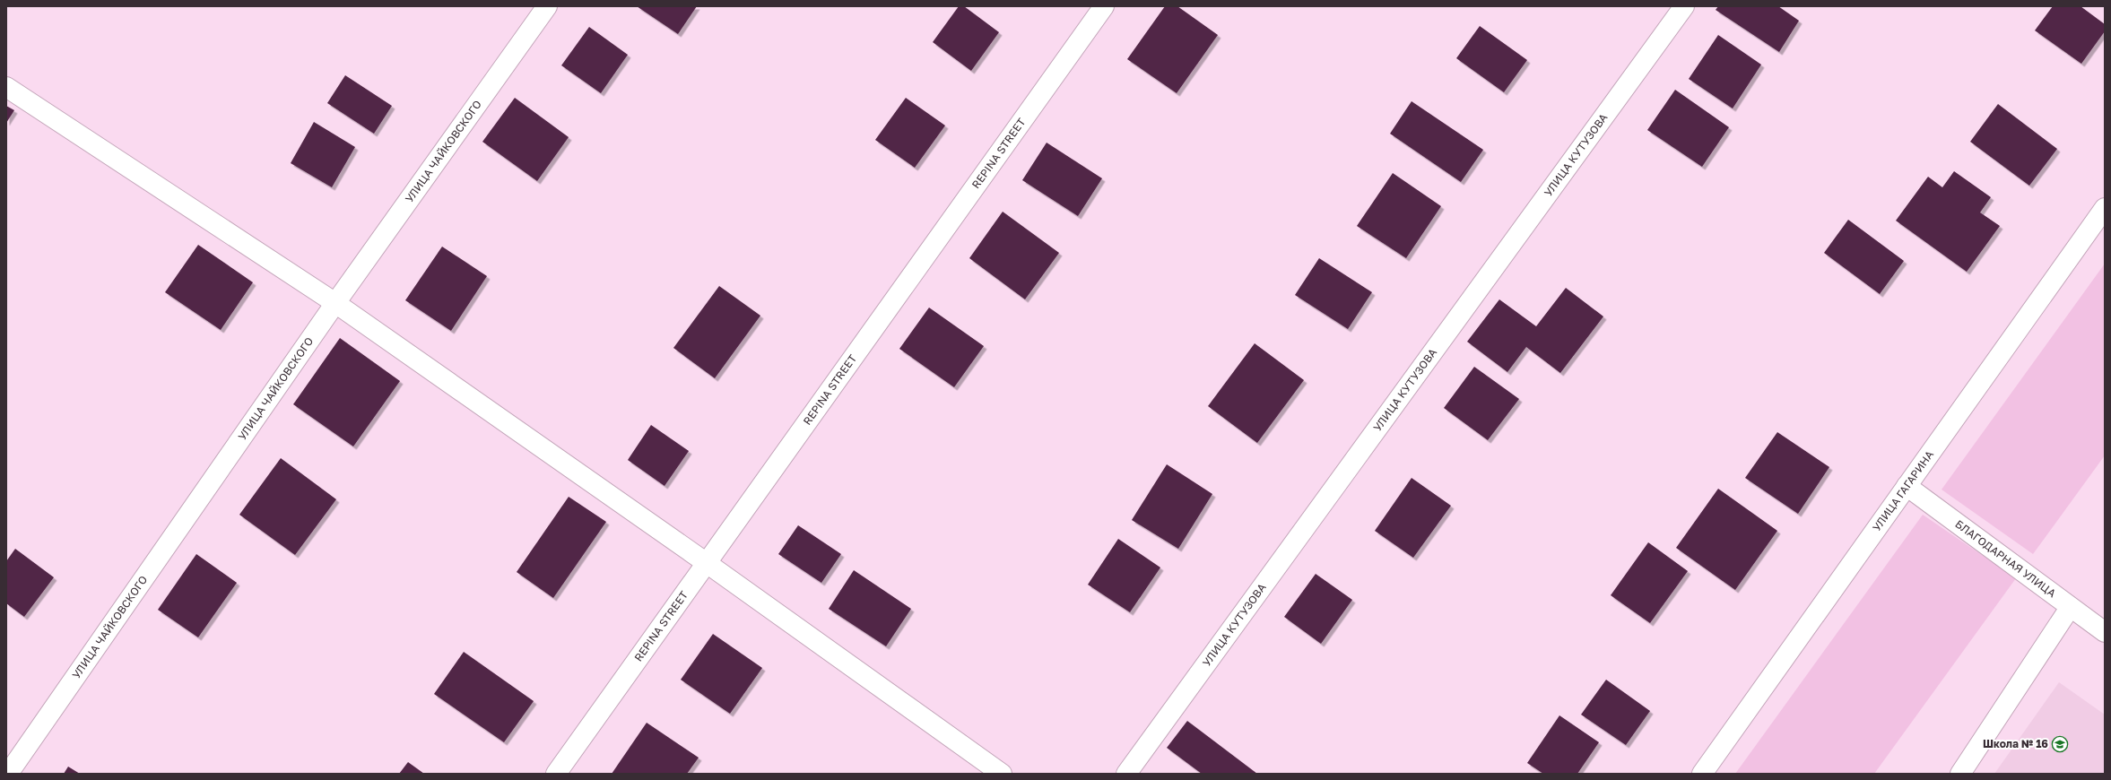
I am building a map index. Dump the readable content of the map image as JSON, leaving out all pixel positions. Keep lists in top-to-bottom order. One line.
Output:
{"streets":{"street":["УЛИЦА ЧАЙКОВСКОГО","REPINA STREET","УЛИЦА КУТУЗОВА","УЛИЦА ГАГАРИНА","БЛАГОДАРНАЯ УЛИЦА"]},"crossings":[["УЛИЦА ГАГАРИНА","БЛАГОДАРНАЯ УЛИЦА"]],"places":{"school or university":["Школа № 16"]}}
